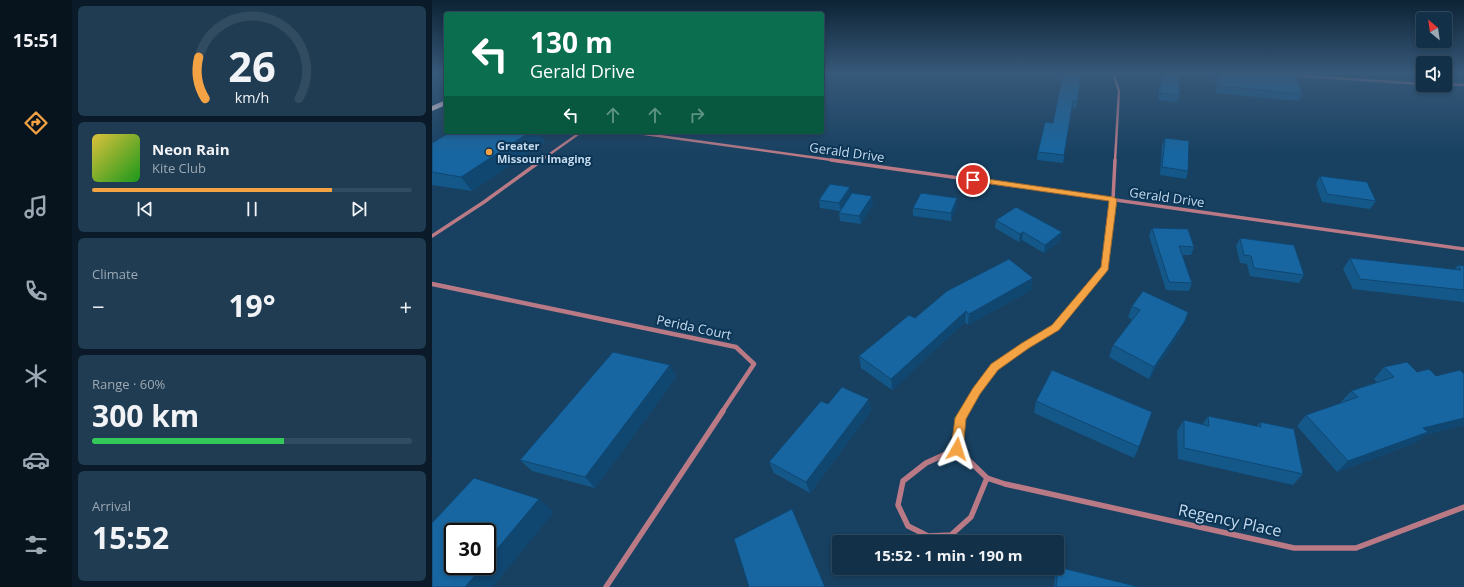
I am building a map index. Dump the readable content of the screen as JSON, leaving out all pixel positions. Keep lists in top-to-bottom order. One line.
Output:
{"streets":{"street":["Gerald Drive","Perida Court","Regency Place"]},"places":["Greater Missouri Imaging"],"north":"top left","page":{"tabs":"15:51","turn":["130 m","Gerald Drive"],"song":["Neon Rain","Kite Club"],"tile":["Climate",["Range · 60%","300 km"],["Arrival","15:52"]],"heat":["−","19°","+"],"limit":"30","trip":"15:52 · 1 min · 190 m","gauge":["26","km/h"]}}
